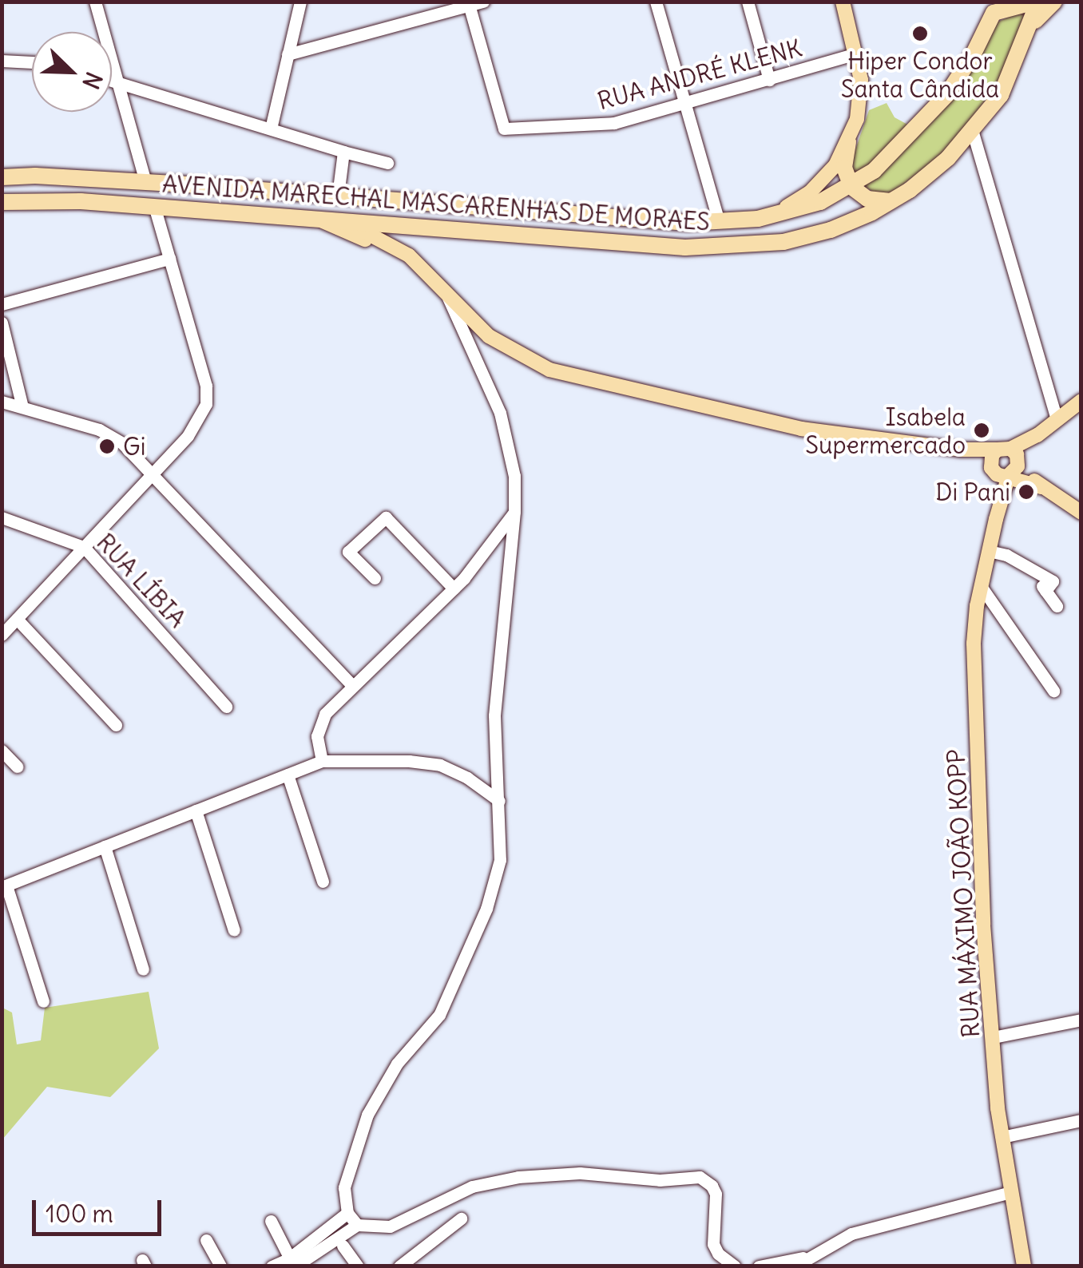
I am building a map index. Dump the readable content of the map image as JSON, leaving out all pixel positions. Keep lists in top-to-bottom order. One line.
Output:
{"streets":{"highway":["AVENIDA MARECHAL MASCARENHAS DE MORAES"],"main road":["RUA MÁXIMO JOÃO KOPP"],"street":["RUA ANDRÉ KLENK","RUA LÍBIA"]},"places":["Hiper Condor Santa Cândida","Isabela Supermercado","Gi","Di Pani"],"scale_bar":"100 m","north":"bottom right"}
